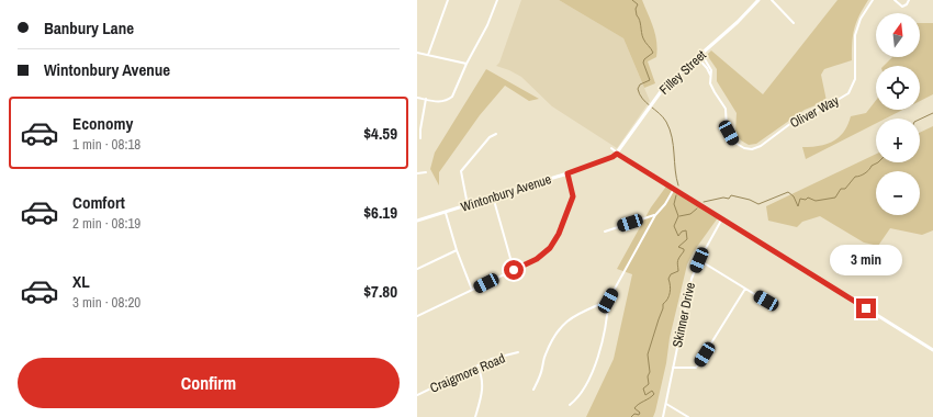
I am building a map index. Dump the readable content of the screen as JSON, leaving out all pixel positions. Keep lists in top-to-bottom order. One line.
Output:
{"streets":{"street":["Filley Street","Oliver Way","Wintonbury Avenue","Skinner Drive","Craigmore Road"]},"crossings":[["Filley Street","Oliver Way"],["Filley Street","Wintonbury Avenue"]],"north":"top","page":{"banner":["Banbury Lane","Wintonbury Avenue"],"map_buttons":["+","−"],"list":[{"name":"Economy","note":"1 min · 08:18","value":"$4.59"},{"name":"Comfort","note":"2 min · 08:19","value":"$6.19"},{"name":"XL","note":"3 min · 08:20","value":"$7.80"}],"bubble":"3 min","buttons":"Confirm"}}
